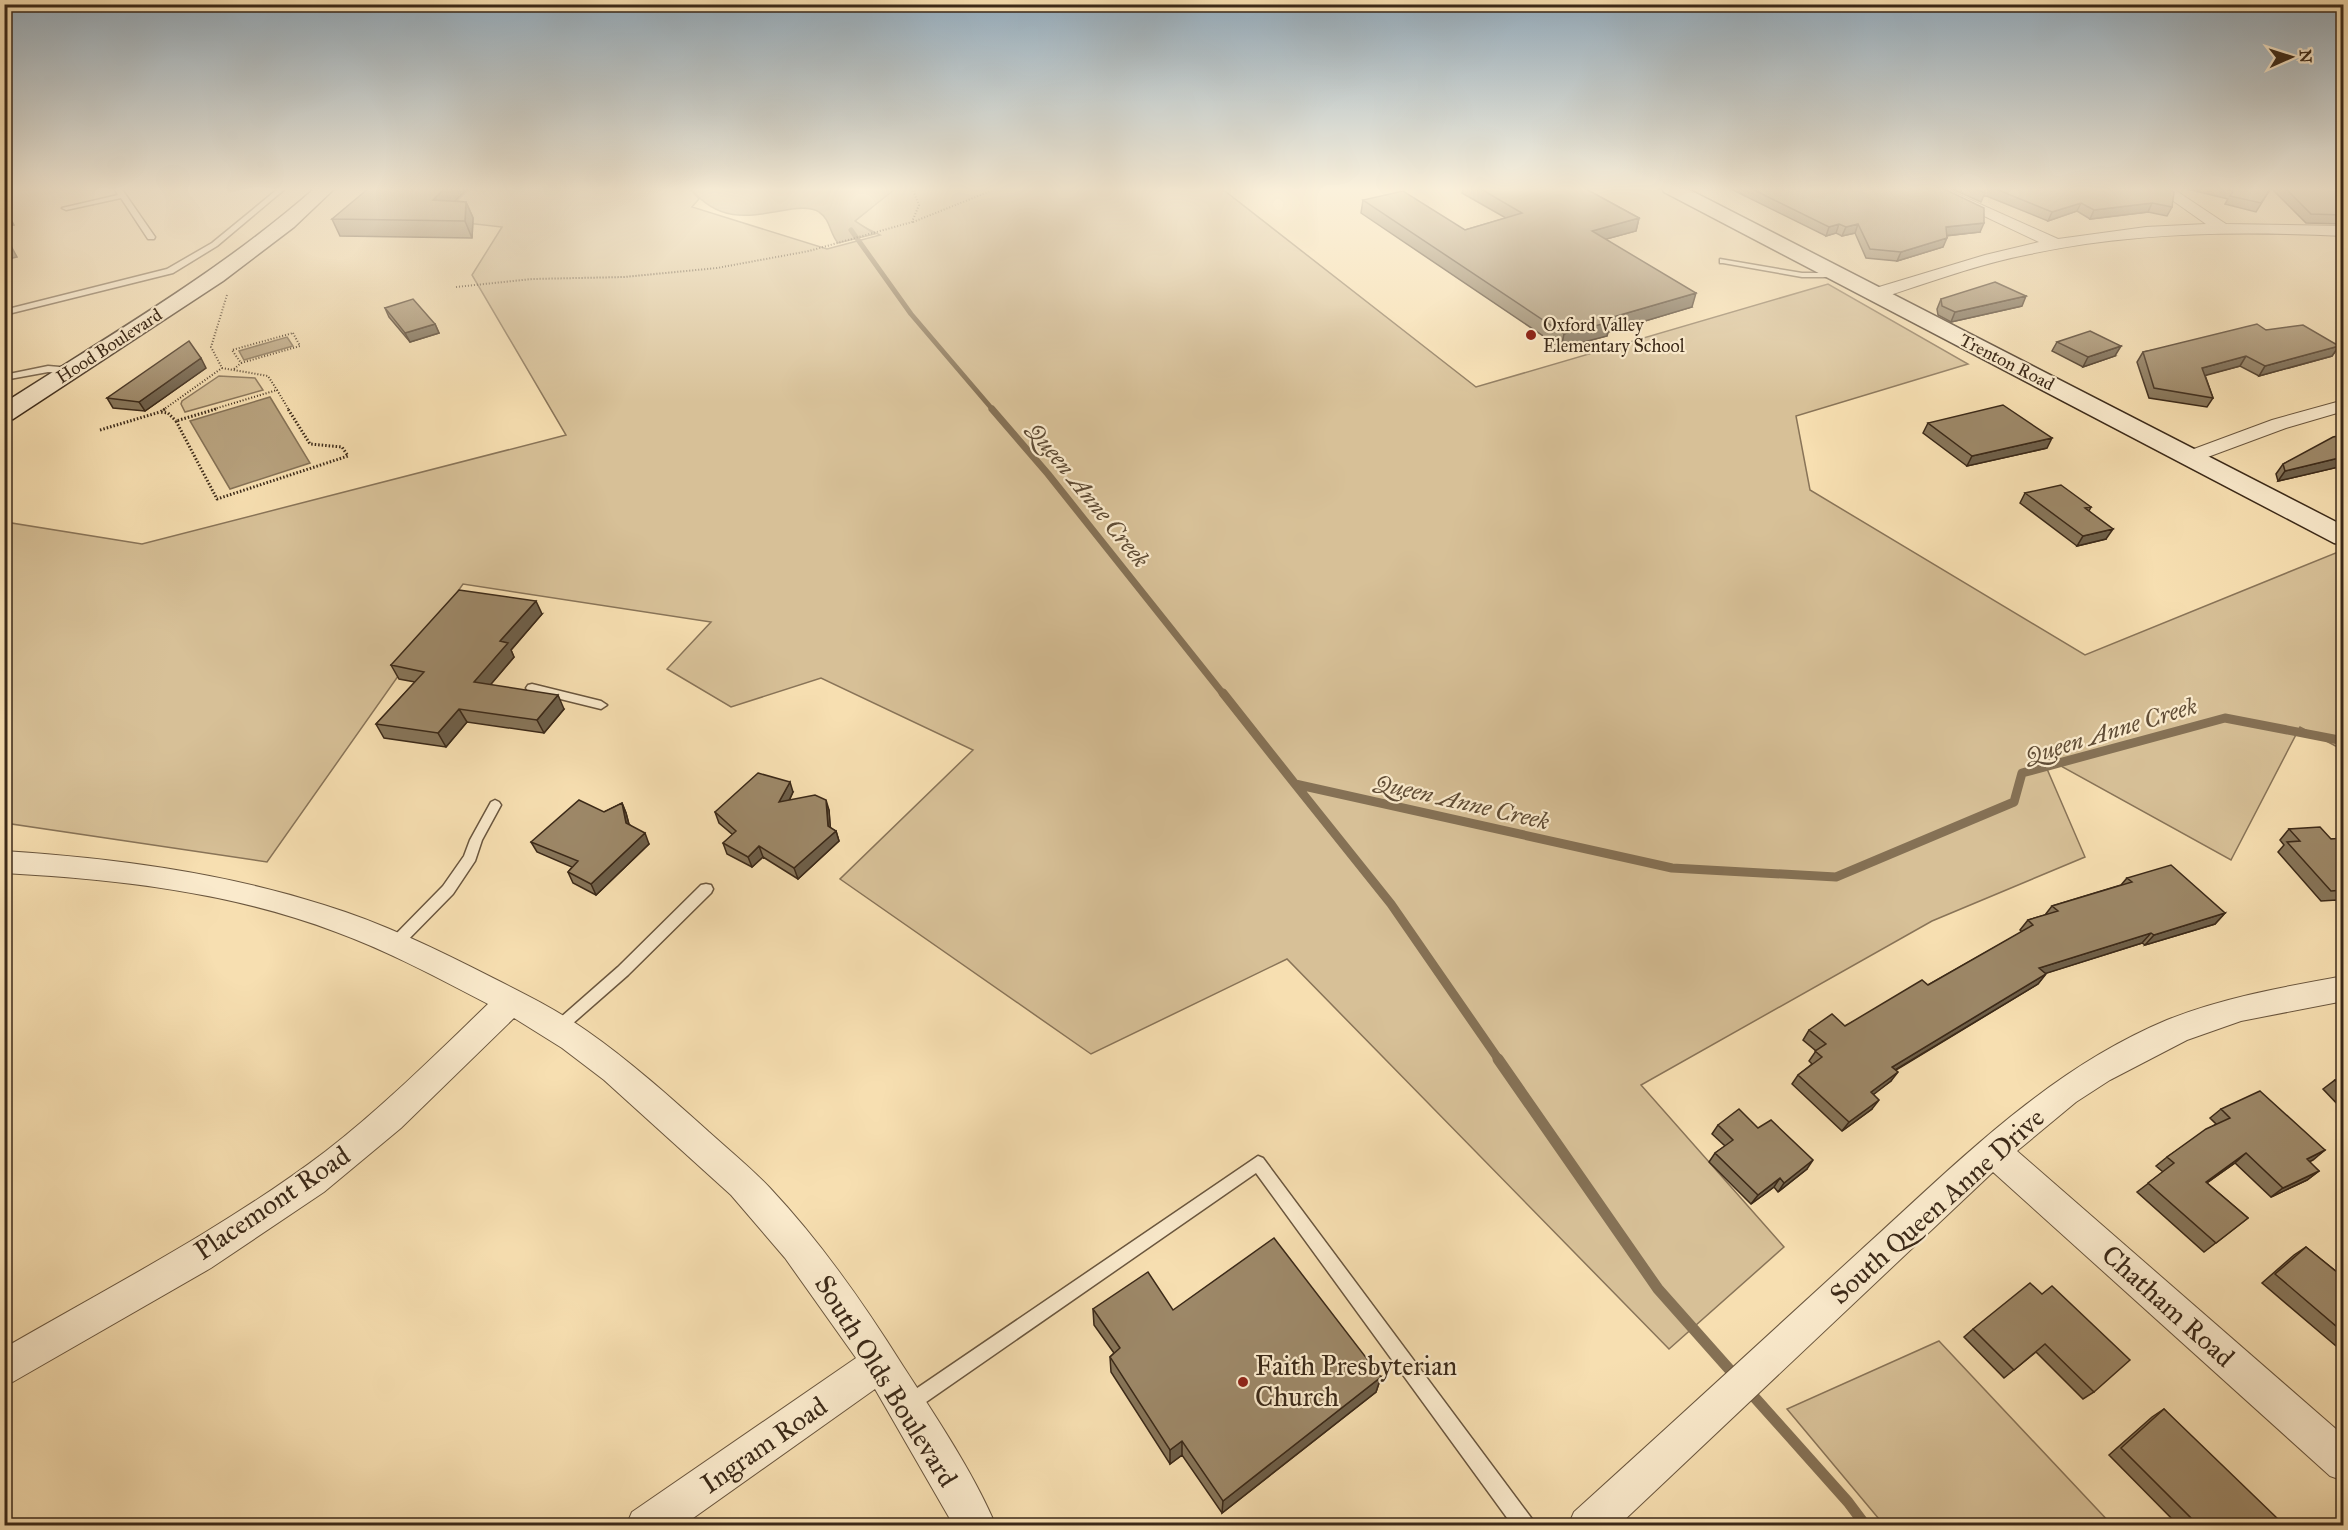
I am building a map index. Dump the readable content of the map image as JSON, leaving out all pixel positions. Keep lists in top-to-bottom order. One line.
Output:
{"streets":{"main road":["Hood Boulevard","Trenton Road"],"street":["Placemont Road","South Queen Anne Drive","Chatham Road","South Olds Boulevard","Ingram Road"]},"crossings":[["Placemont Road","South Olds Boulevard"],["South Queen Anne Drive","Chatham Road"],["South Olds Boulevard","Ingram Road"]],"water":["Queen Anne Creek"],"places":["Oxford Valley Elementary School","Faith Presbyterian Church"],"north":"right"}
